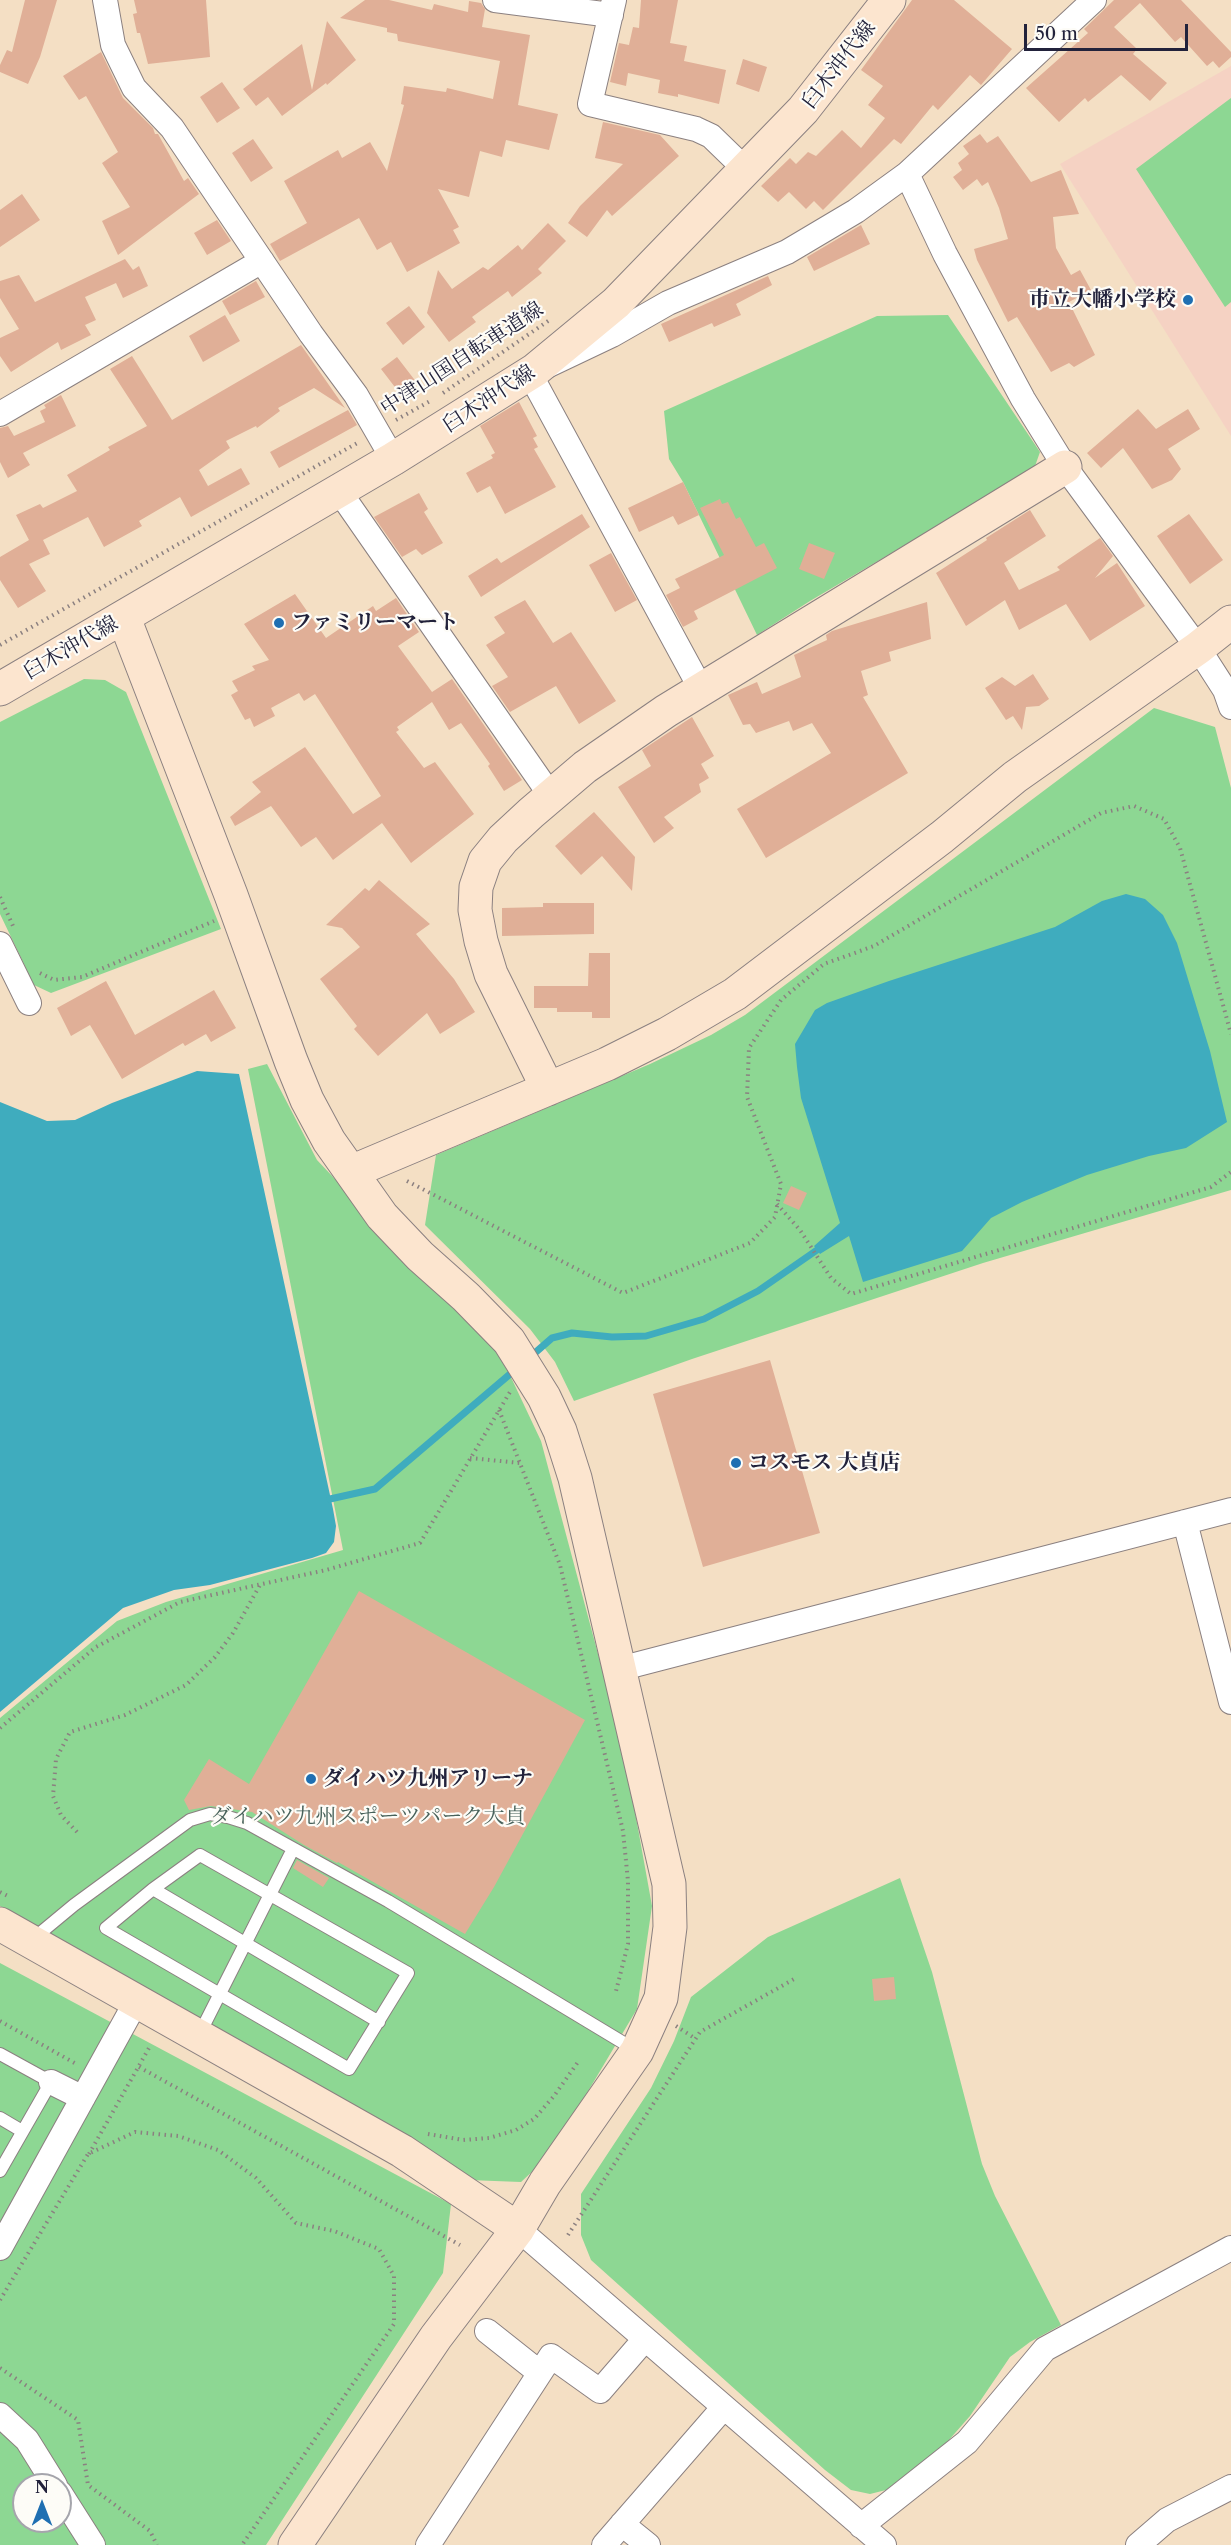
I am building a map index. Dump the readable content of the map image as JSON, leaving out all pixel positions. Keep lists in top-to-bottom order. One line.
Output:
{"streets":{"street":["臼木沖代線"],"path":["中津山国自転車道線"]},"parks":["ダイハツ九州スポーツパーク大貞"],"places":["市立大幡小学校","ファミリーマート","コスモス 大貞店","ダイハツ九州アリーナ"],"scale_bar":"50 m","north":"top"}
